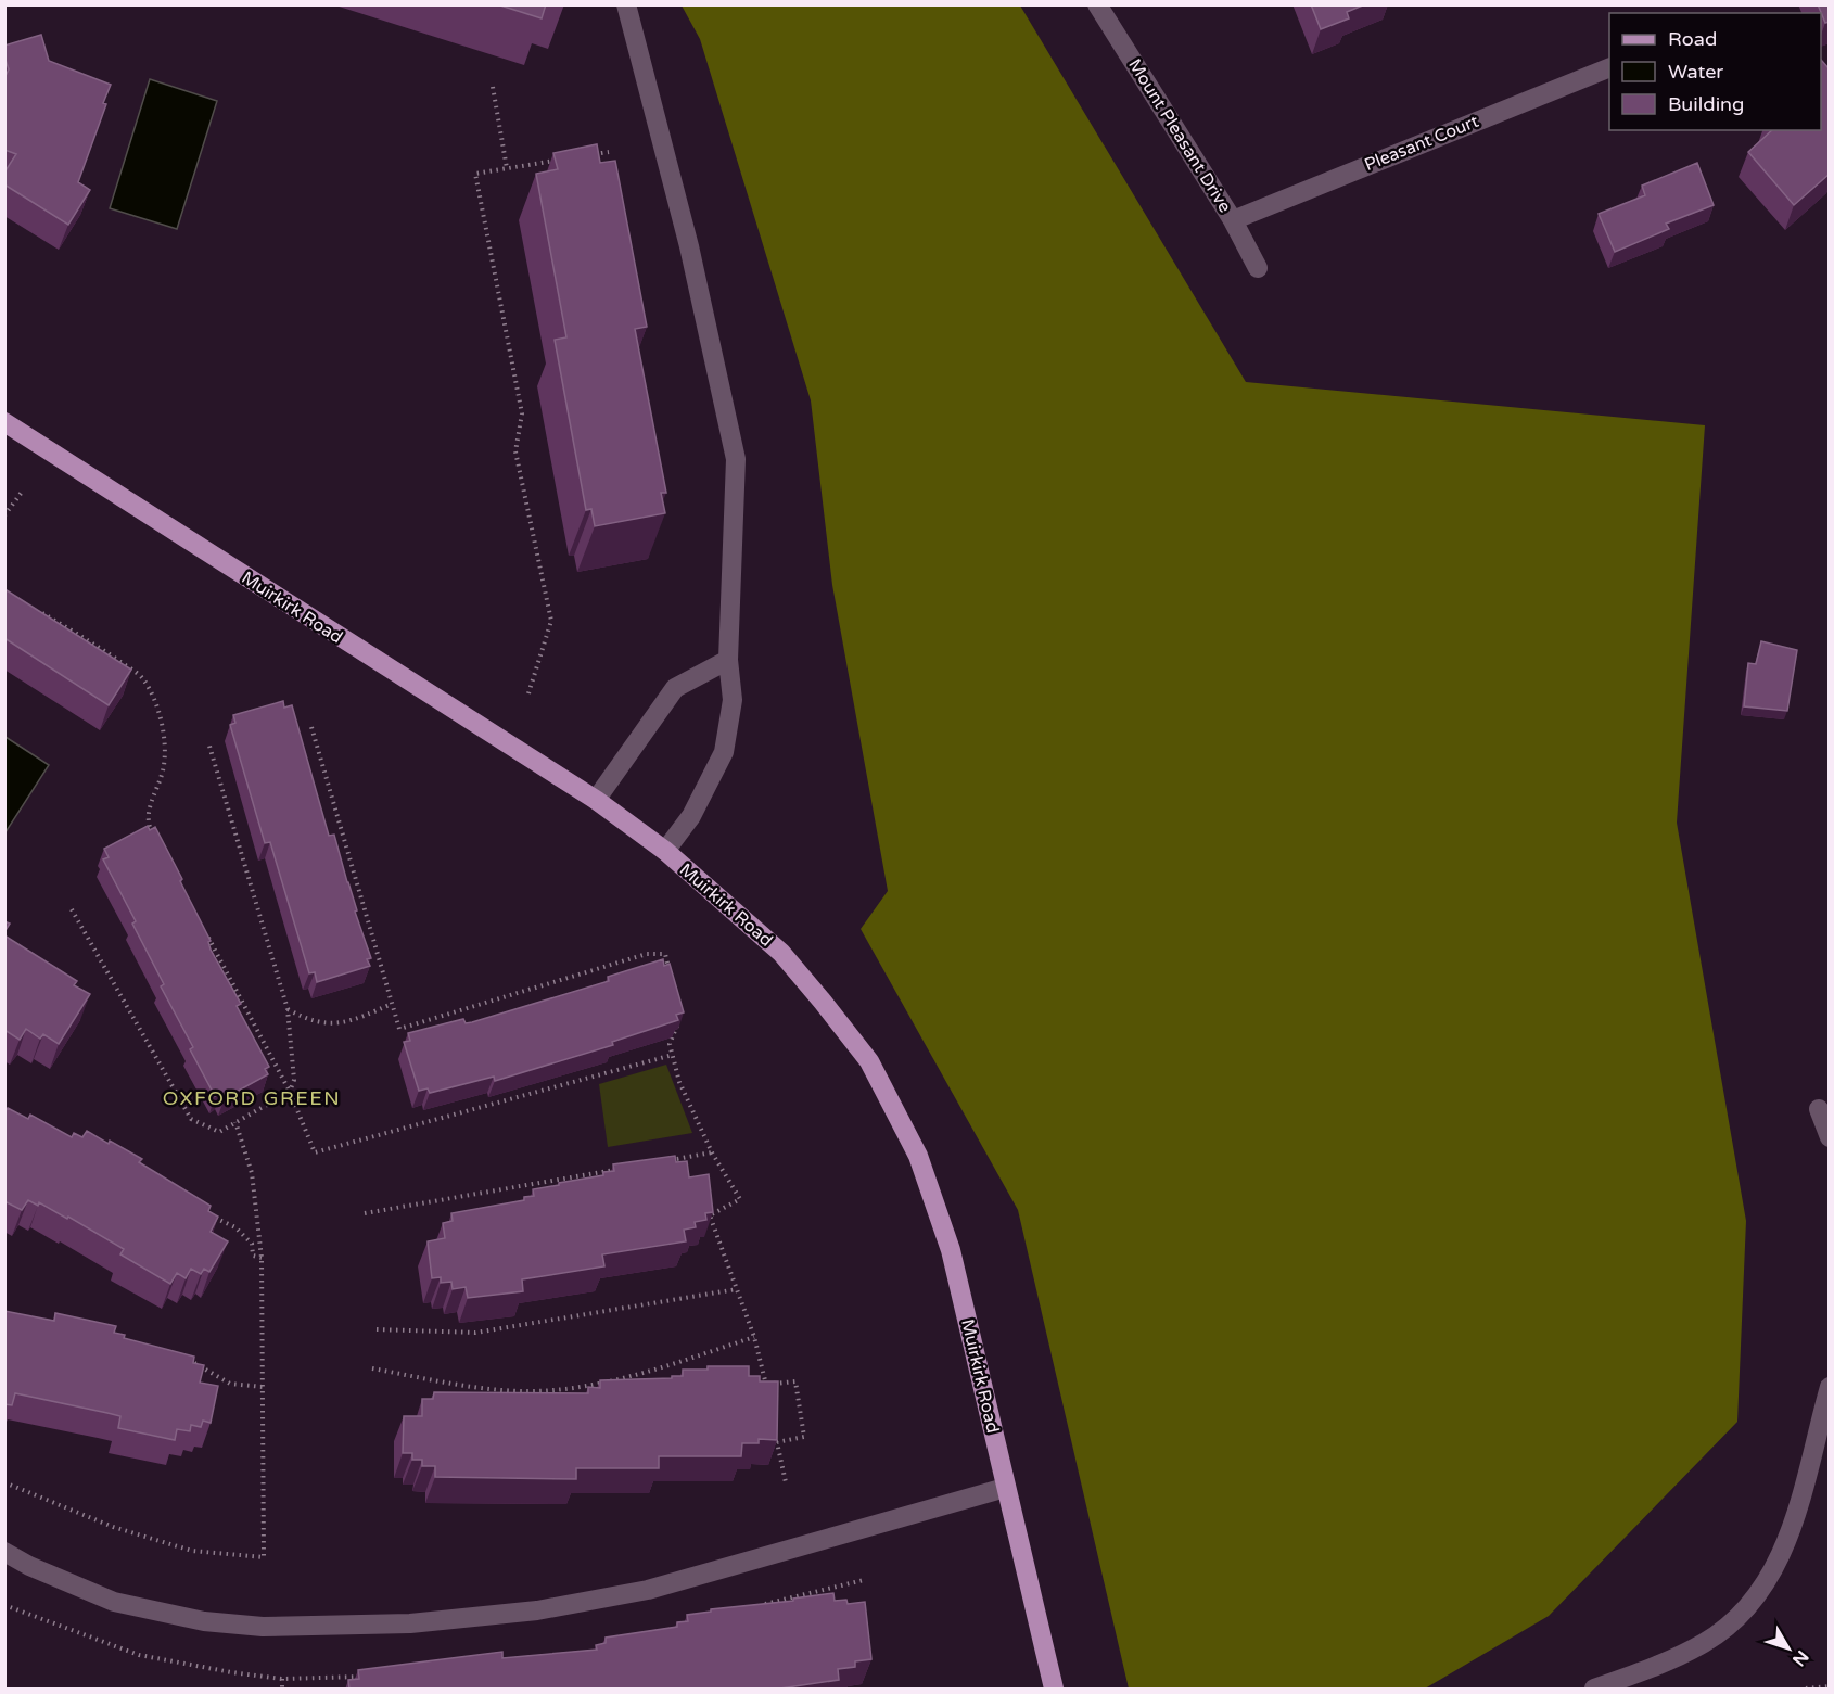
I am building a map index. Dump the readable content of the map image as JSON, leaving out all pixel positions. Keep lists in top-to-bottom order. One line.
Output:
{"streets":{"main road":["Muirkirk Road"],"street":["Mount Pleasant Drive","Pleasant Court"]},"crossings":[["Mount Pleasant Drive","Pleasant Court"]],"districts":["OXFORD GREEN"],"legend":["Road","Water","Building"],"north":"bottom right"}
